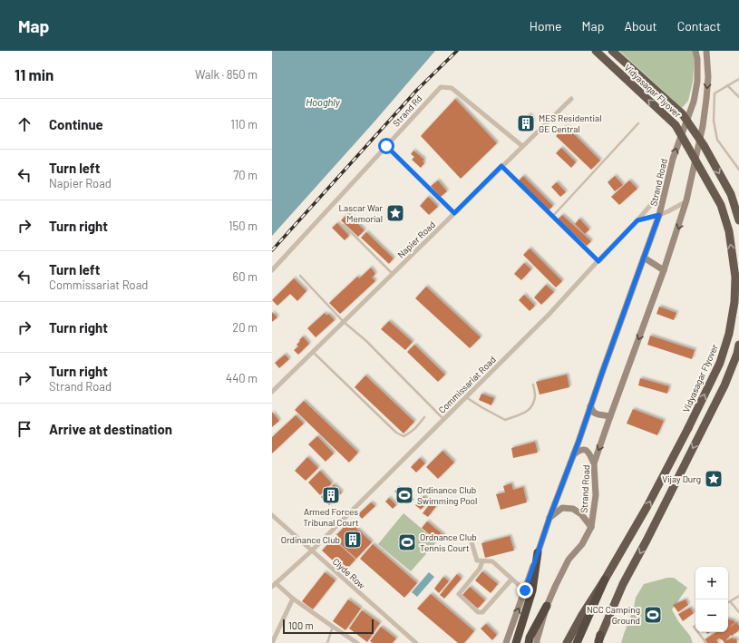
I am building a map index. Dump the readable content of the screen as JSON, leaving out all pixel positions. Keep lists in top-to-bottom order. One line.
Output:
{"streets":{"highway":["Vidyasagar Flyover"],"main road":["Strand Road"],"street":["Strand Rd","Napier Road","Commissariat Road","Clyde Row"]},"crossings":[["Strand Rd","Napier Road"],["Strand Road","Commissariat Road"],["Commissariat Road","Clyde Row"]],"water":["Hooghly"],"places":{"building":["MES Residential GE Central","Armed Forces Tribunal Court","Ordinance Club"],"place":["Lascar War Memorial","Vijay Durg"],"sports":["Ordinance Club Swimming Pool","Ordnance Club Tennis Court","NCC Camping Ground"]},"scale_bar":"100 m","page":{"header":"Map","nav":["Home","Map","About","Contact"],"heading":["11 min","Walk · 850 m"],"list":[["Continue","110 m"],["Turn left","Napier Road","70 m"],["Turn right","150 m"],["Turn left","Commissariat Road","60 m"],["Turn right","20 m"],["Turn right","Strand Road","440 m"],"Arrive at destination"],"map_buttons":["+","−"],"scale":"100 m"}}
